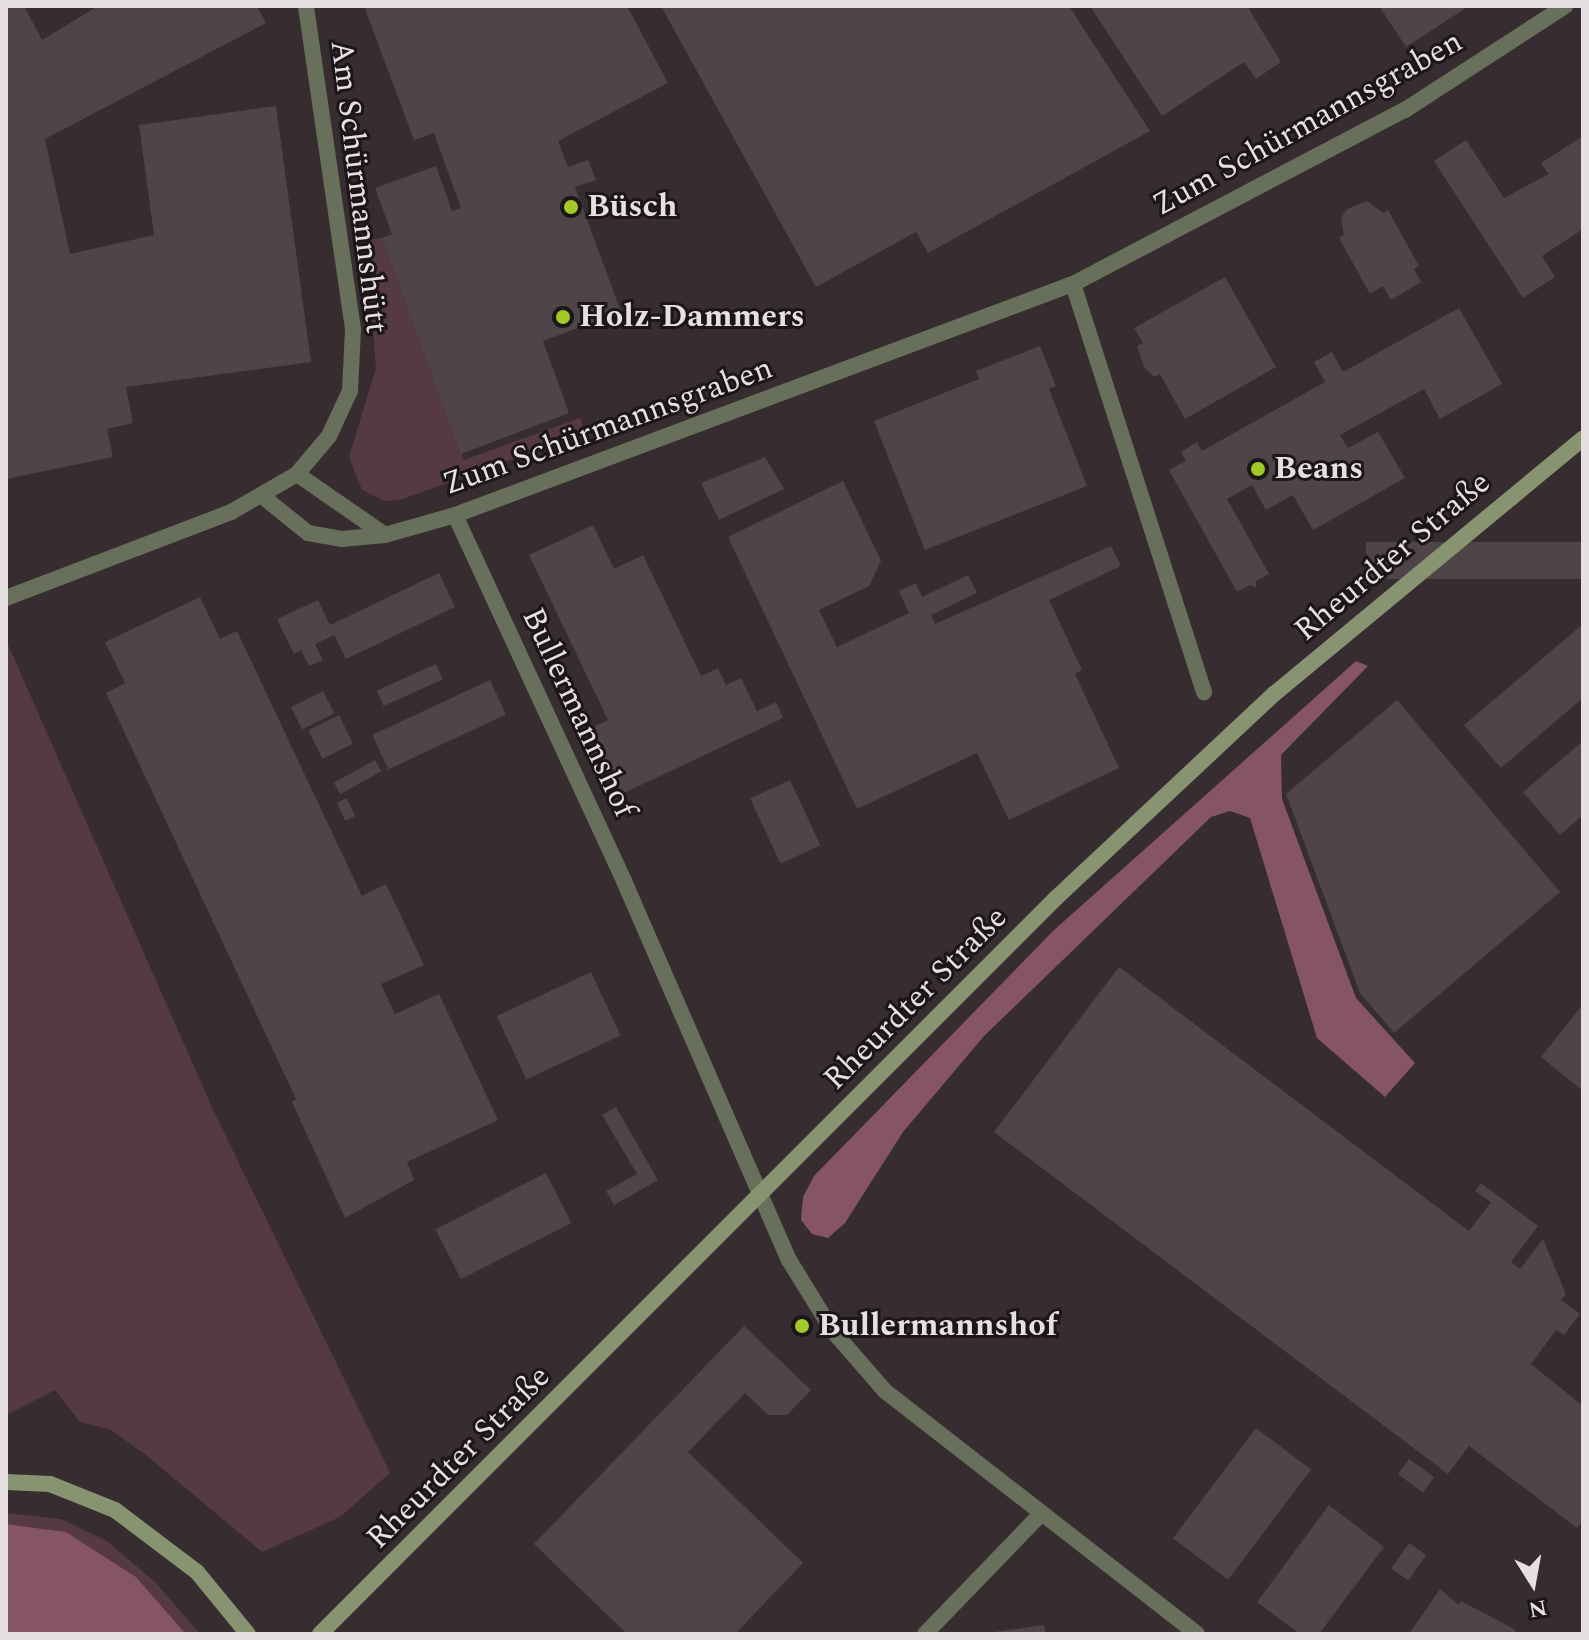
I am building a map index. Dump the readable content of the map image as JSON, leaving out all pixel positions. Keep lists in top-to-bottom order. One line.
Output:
{"streets":{"main road":["Rheurdter Straße"],"street":["Zum Schürmannsgraben","Am Schürmannshütt","Bullermannshof"]},"crossings":[["Zum Schürmannsgraben","Am Schürmannshütt"],["Zum Schürmannsgraben","Bullermannshof"]],"places":["Büsch","Holz-Dammers","Beans","Bullermannshof"],"north":"bottom"}
